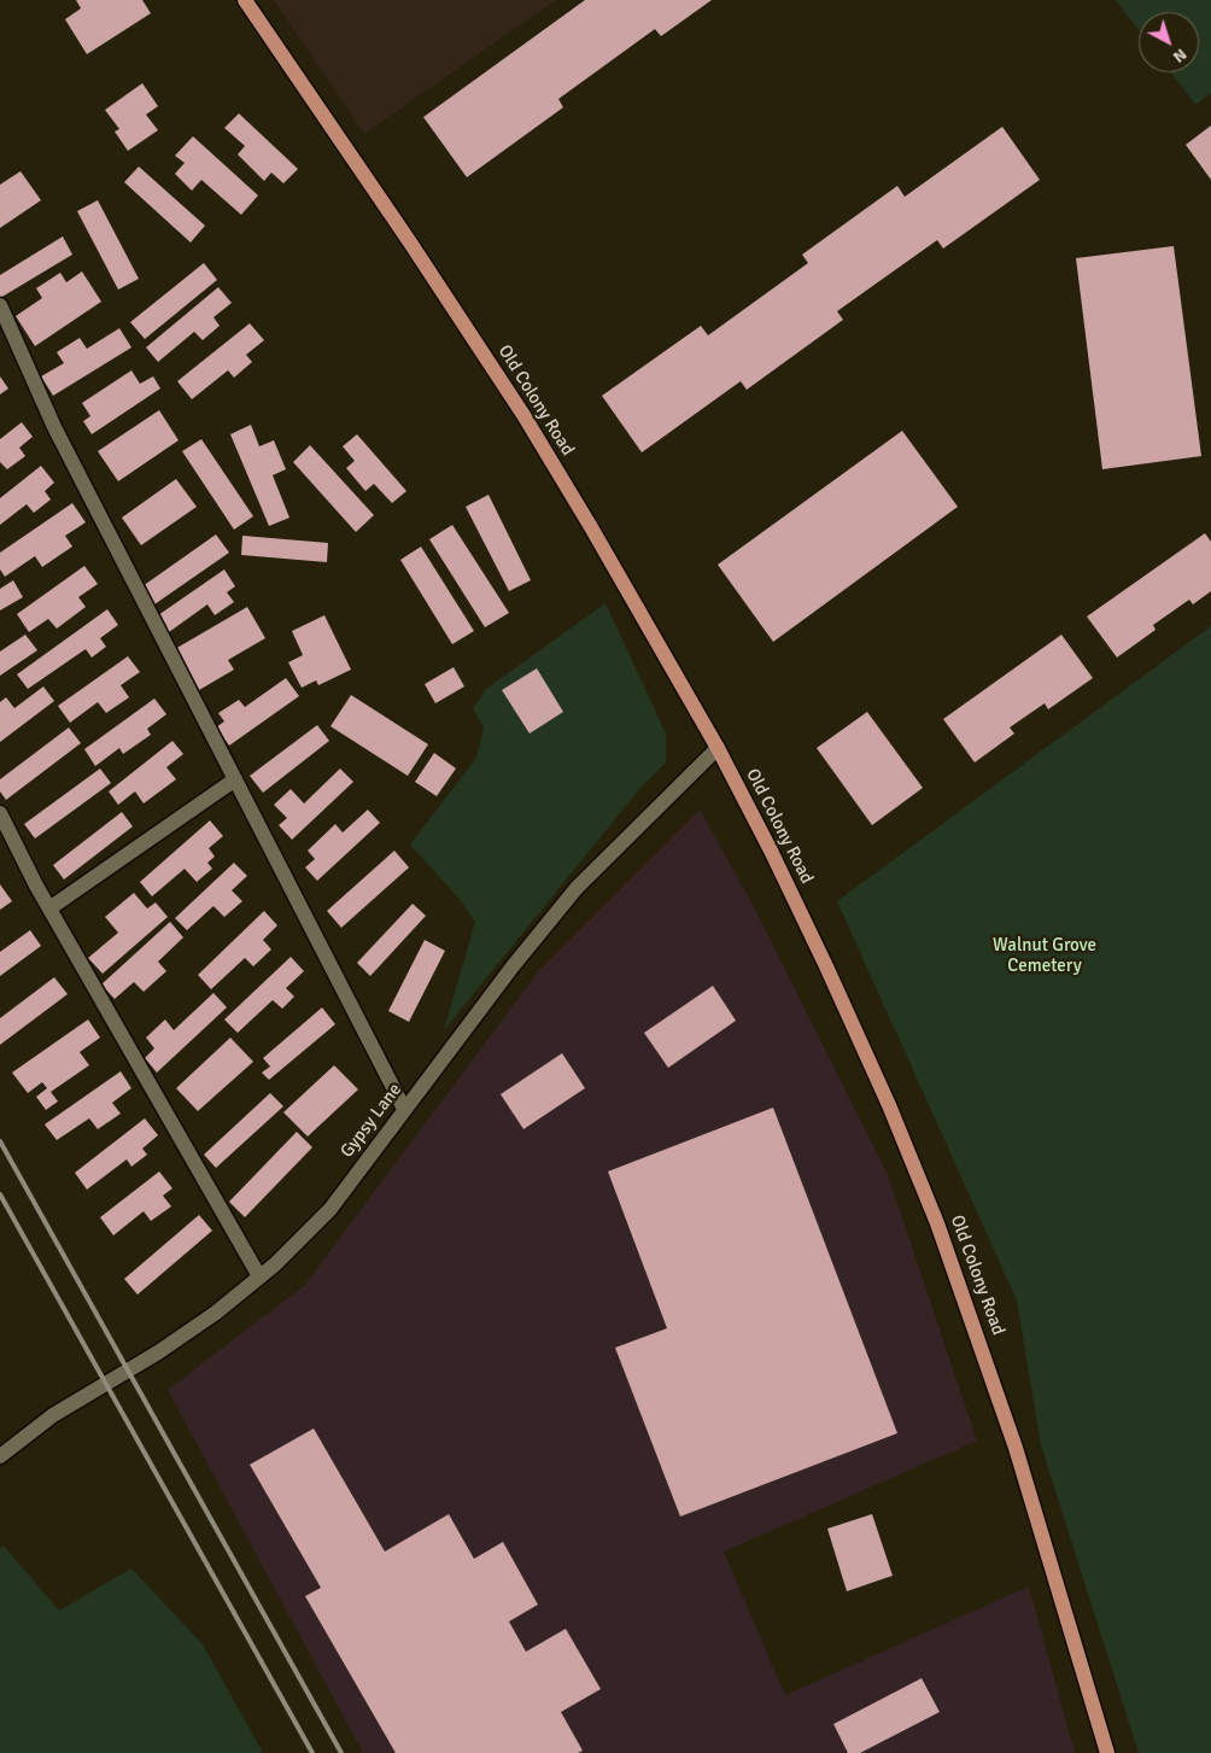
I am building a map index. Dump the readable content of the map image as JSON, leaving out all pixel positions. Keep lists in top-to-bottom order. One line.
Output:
{"streets":{"main road":["Old Colony Road"],"street":["Gypsy Lane"]},"crossings":[["Old Colony Road","Gypsy Lane"]],"parks":["Walnut Grove Cemetery"],"north":"bottom right"}
